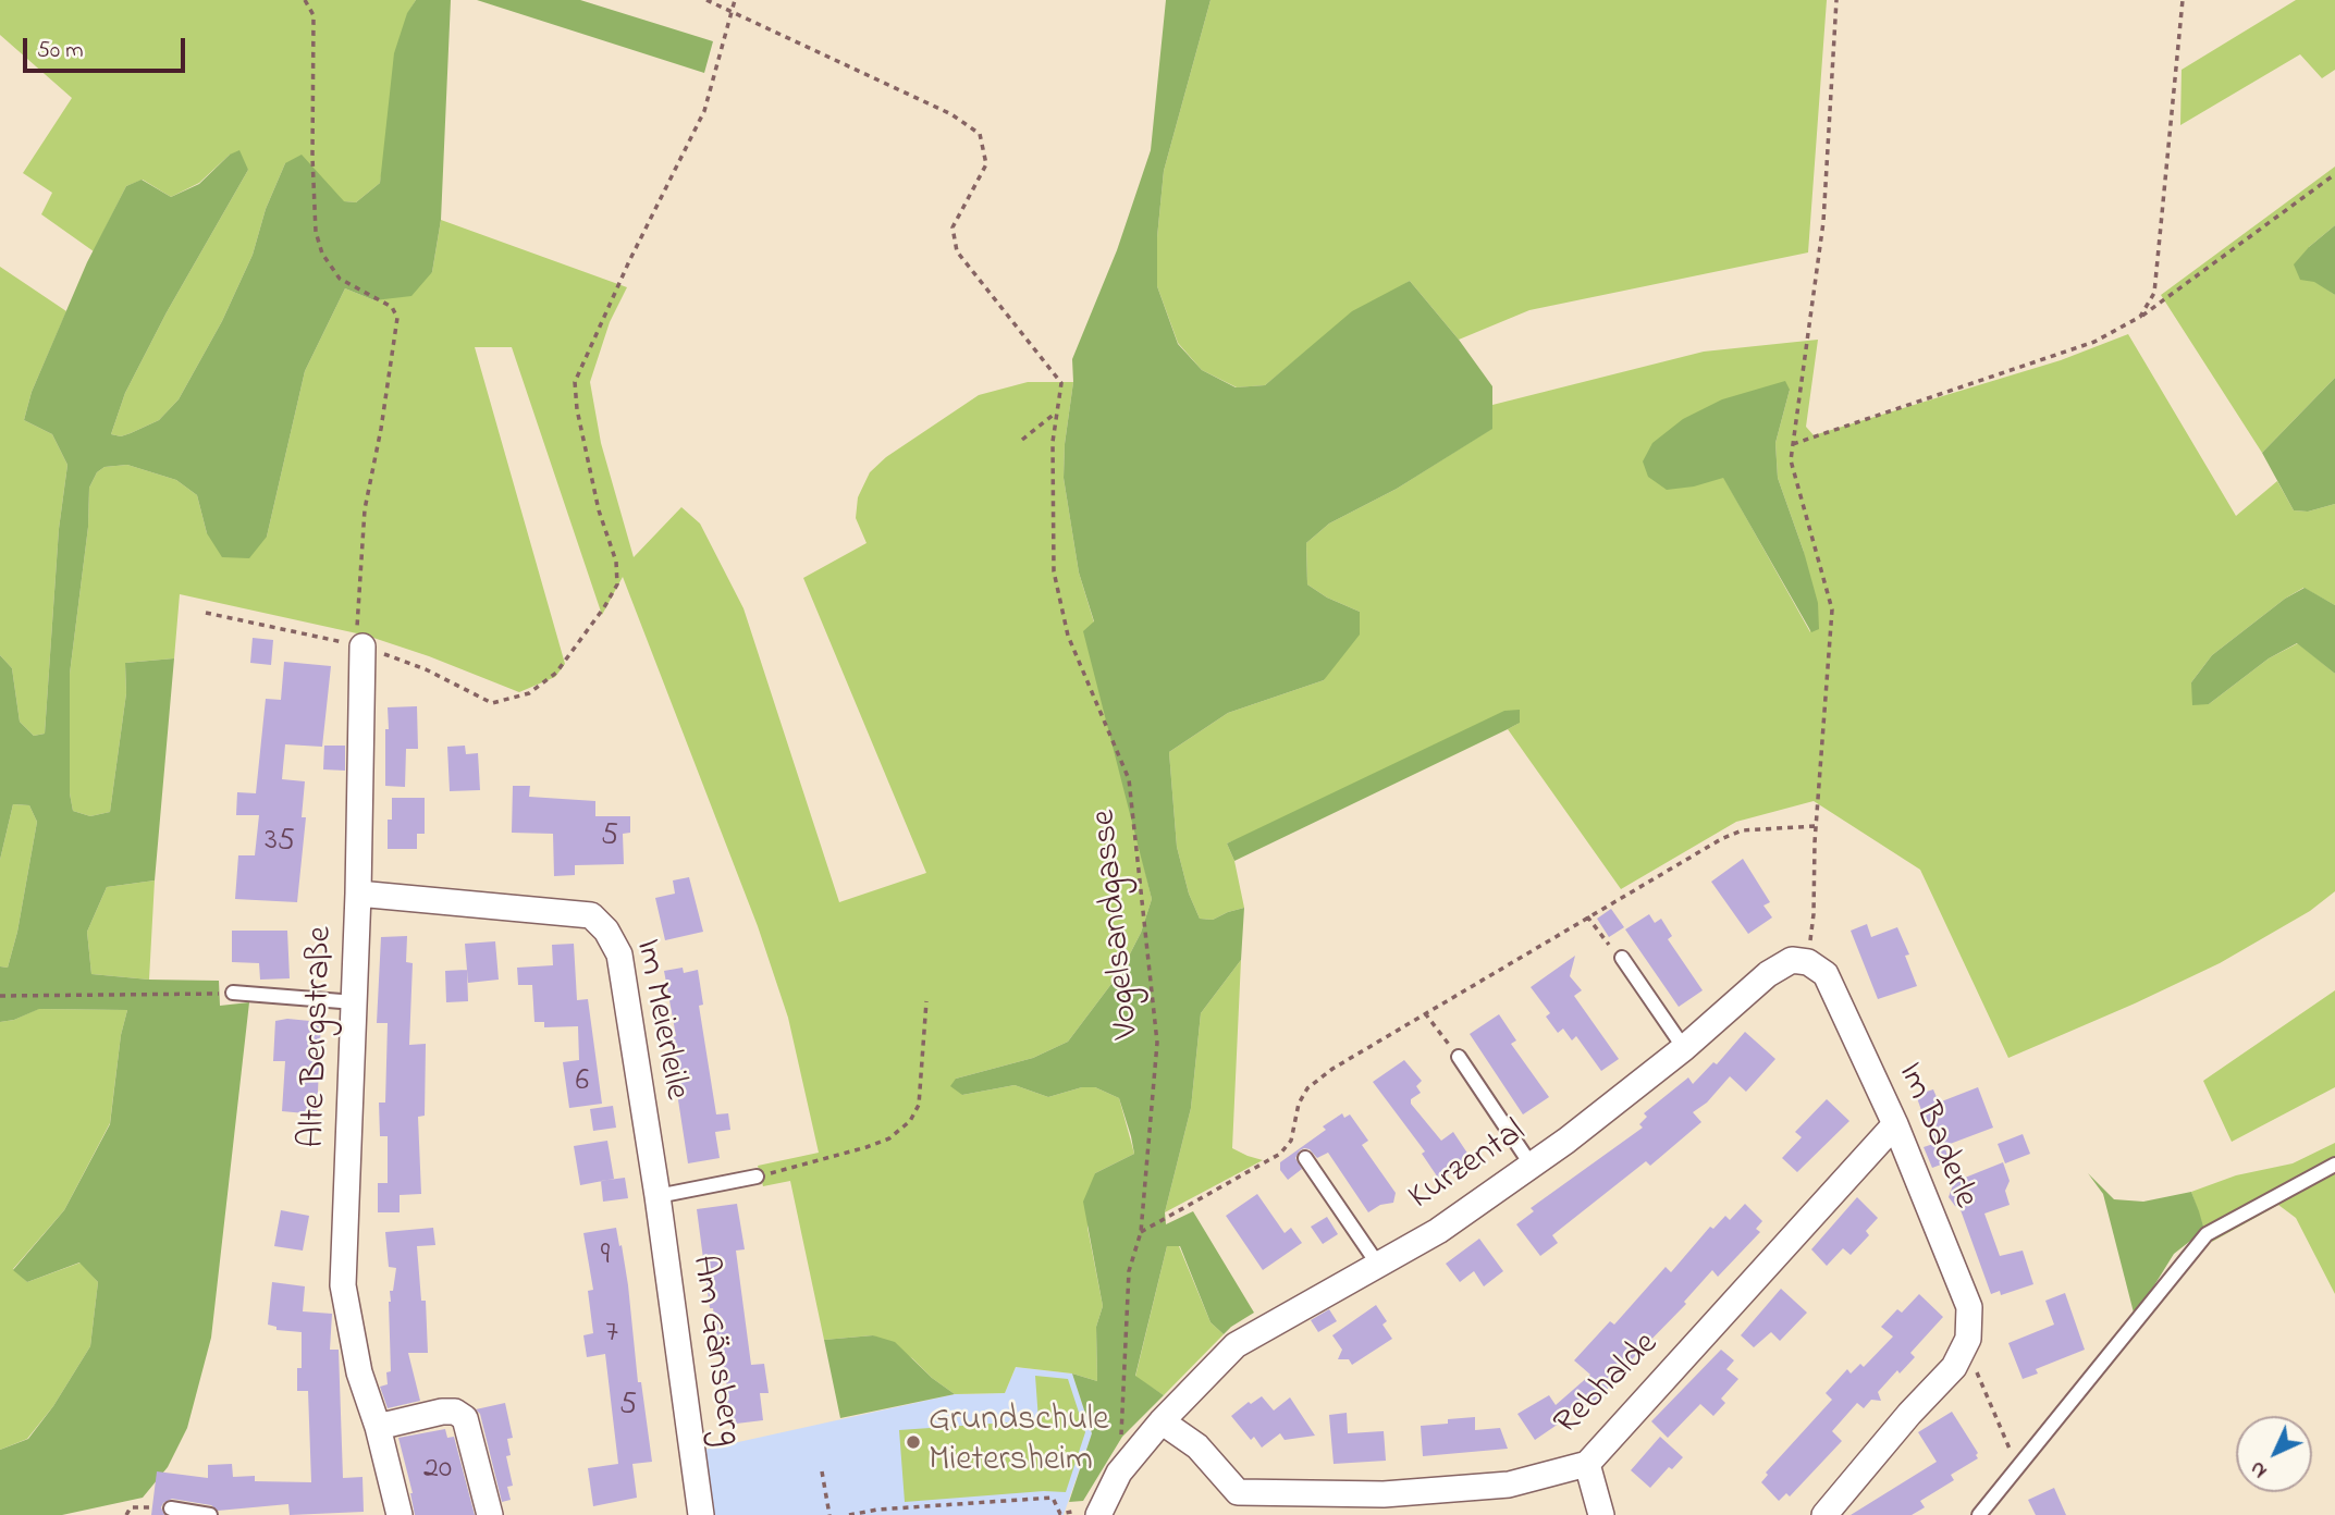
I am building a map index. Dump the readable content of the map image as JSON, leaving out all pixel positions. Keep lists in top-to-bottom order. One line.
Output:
{"streets":{"street":["Im Meierleile","Alte Bergstraße","Im Baderle","Kurzental","Am Gänsberg","Rebhalde"],"path":["Vogelsandgasse"]},"crossings":[["Vogelsandgasse","Kurzental"],["Im Meierleile","Alte Bergstraße"],["Im Meierleile","Am Gänsberg"],["Im Baderle","Kurzental"],["Im Baderle","Rebhalde"],["Kurzental","Rebhalde"]],"places":["Grundschule Mietersheim"],"house_numbers":["5","35","6","9","7","5","20"],"scale_bar":"50 m","north":"bottom left"}
